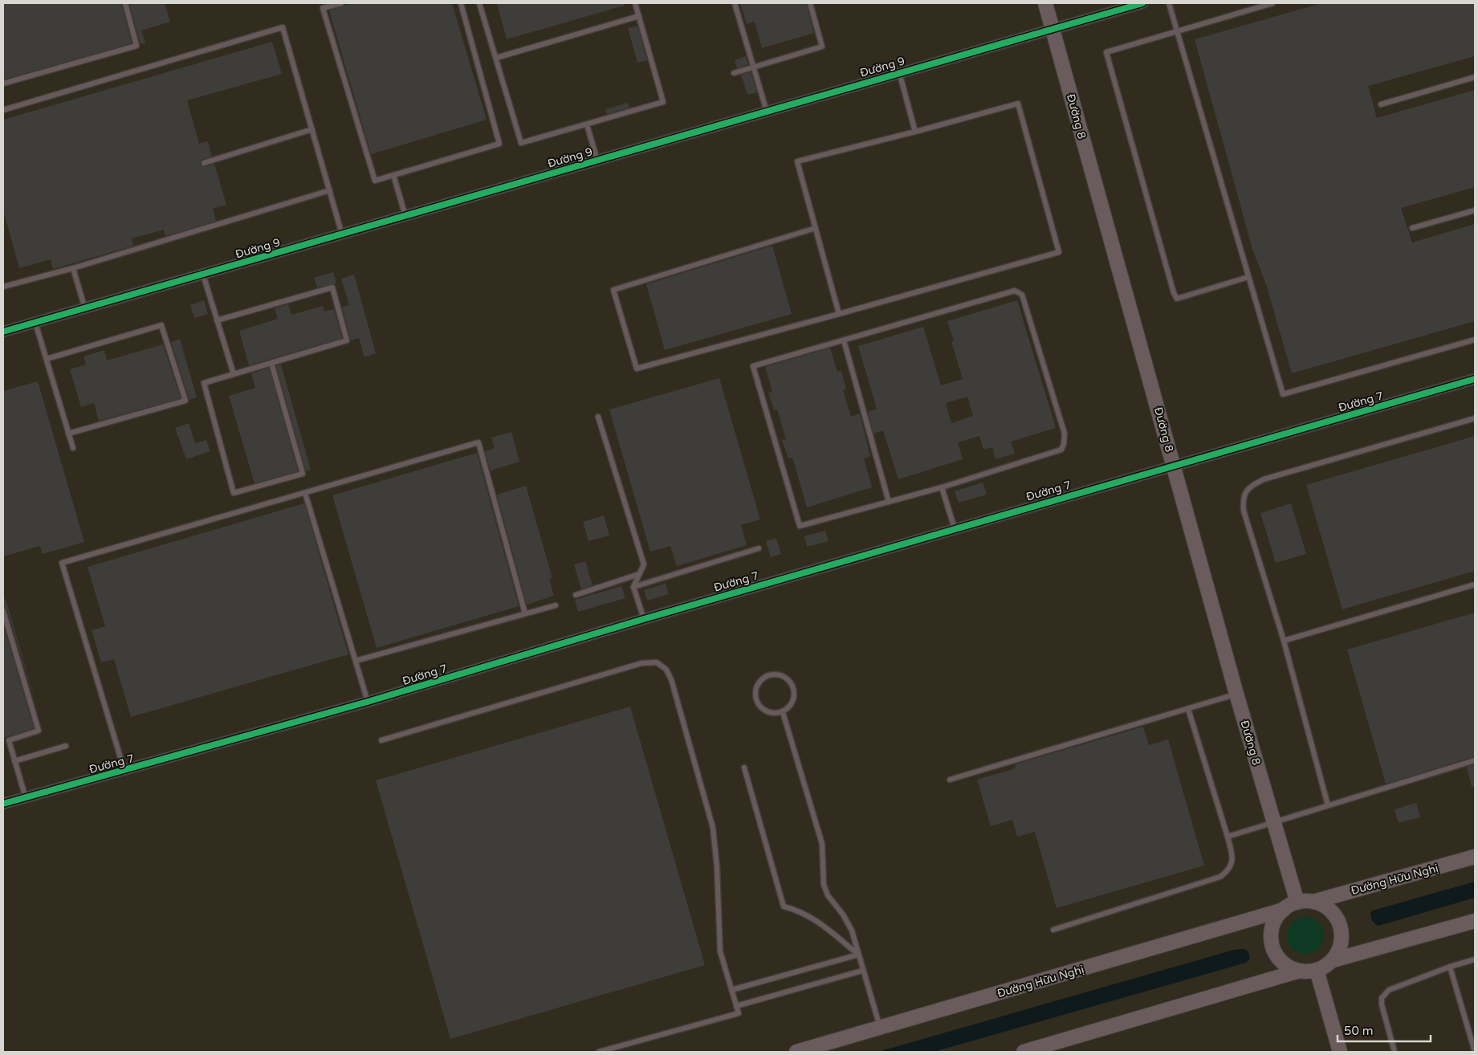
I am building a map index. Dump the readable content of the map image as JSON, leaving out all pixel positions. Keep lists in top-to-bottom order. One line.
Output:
{"streets":{"main road":["Đường 8","Đường Hữu Nghị"],"street":["Đường 9","Đường 7"]},"crossings":[["Đường 9","Đường 8"],["Đường 8","Đường 7"],["Đường 8","Đường Hữu Nghị"]],"scale_bar":"50 m"}
